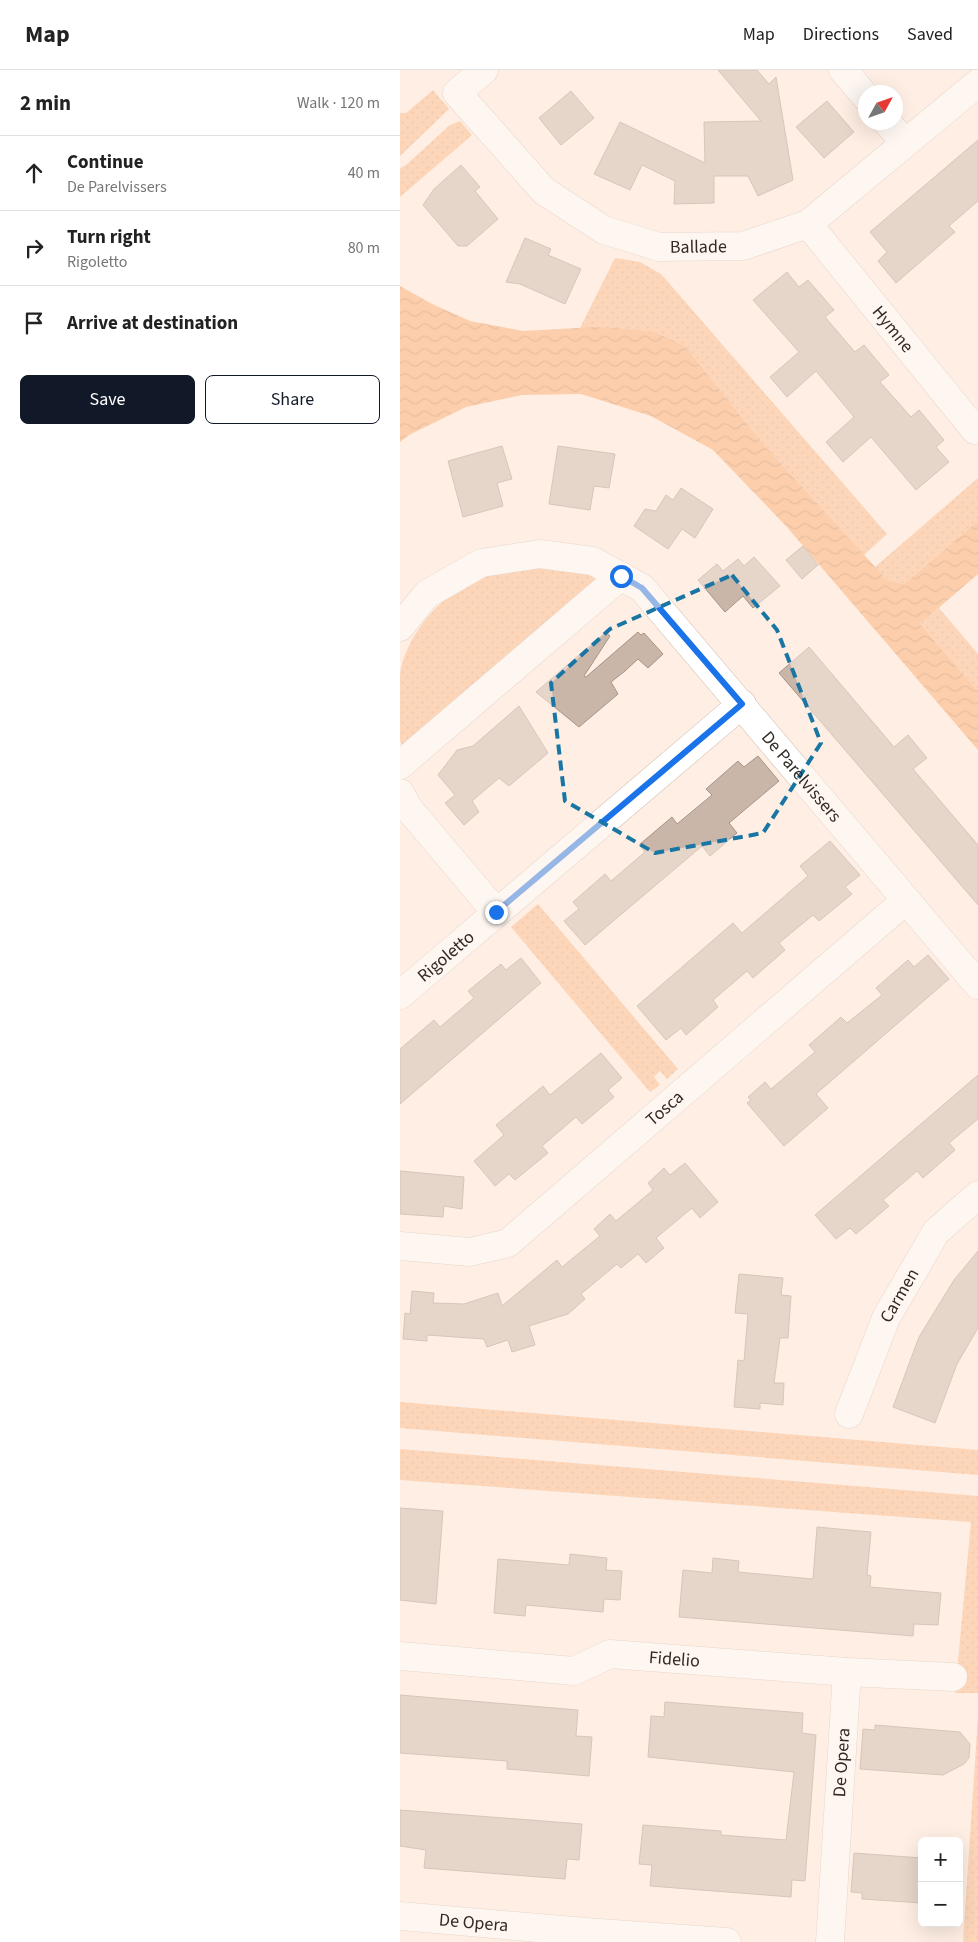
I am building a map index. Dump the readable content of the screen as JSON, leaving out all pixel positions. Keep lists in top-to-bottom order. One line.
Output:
{"streets":{"street":["Ballade","Hymne","De Parelvissers","Rigoletto","Tosca","Carmen","Fidelio","De Opera"]},"crossings":[["Ballade","Hymne"],["De Parelvissers","Rigoletto"],["De Parelvissers","Tosca"],["Fidelio","De Opera"]],"north":"top right","page":{"header":"Map","nav":["Map","Directions","Saved"],"heading":["2 min","Walk · 120 m"],"list":[["Continue","De Parelvissers","40 m"],["Turn right","Rigoletto","80 m"],"Arrive at destination"],"buttons":["Save","Share"],"map_buttons":["+","−"]}}
